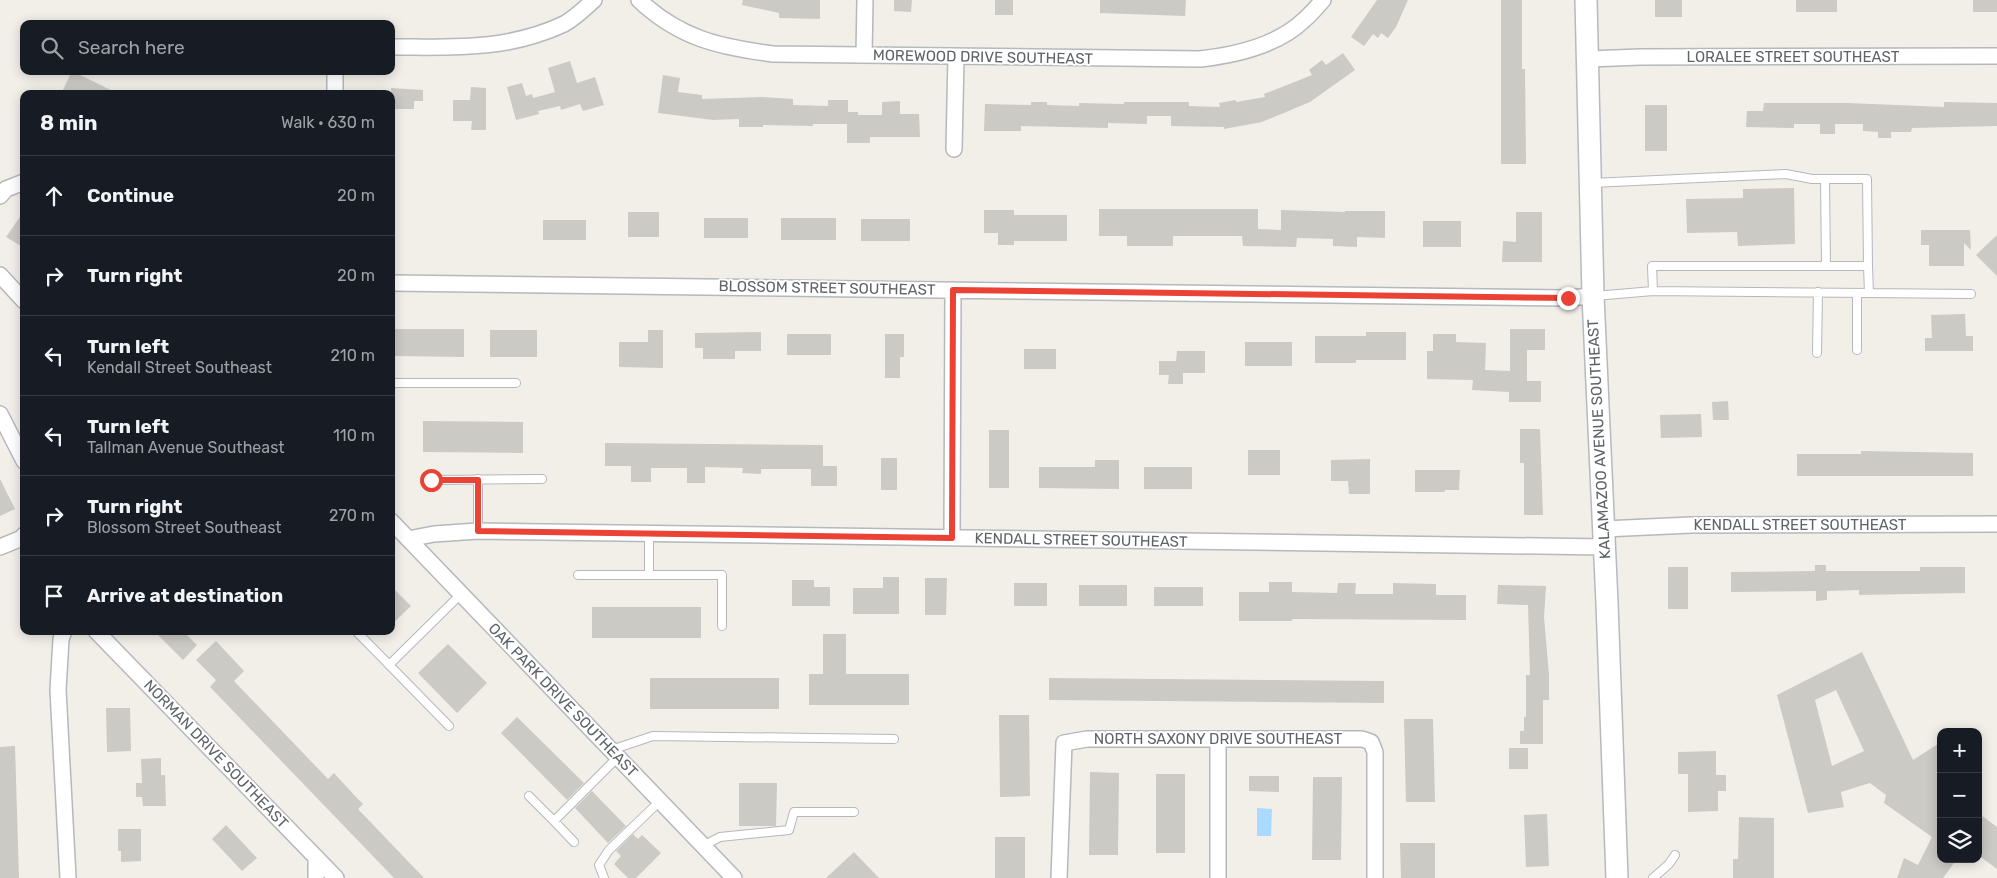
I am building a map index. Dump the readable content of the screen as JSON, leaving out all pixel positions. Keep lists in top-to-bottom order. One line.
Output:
{"streets":{"main road":["KALAMAZOO AVENUE SOUTHEAST"],"street":["MOREWOOD DRIVE SOUTHEAST","LORALEE STREET SOUTHEAST","BLOSSOM STREET SOUTHEAST","KENDALL STREET SOUTHEAST","OAK PARK DRIVE SOUTHEAST","NORTH SAXONY DRIVE SOUTHEAST","NORMAN DRIVE SOUTHEAST"]},"crossings":[["LORALEE STREET SOUTHEAST","KALAMAZOO AVENUE SOUTHEAST"],["BLOSSOM STREET SOUTHEAST","KALAMAZOO AVENUE SOUTHEAST"],["KALAMAZOO AVENUE SOUTHEAST","KENDALL STREET SOUTHEAST"],["KENDALL STREET SOUTHEAST","OAK PARK DRIVE SOUTHEAST"]],"page":{"search":"Search here","heading":["8 min","Walk · 630 m"],"list":[["Continue","20 m"],["Turn right","20 m"],["Turn left","Kendall Street Southeast","210 m"],["Turn left","Tallman Avenue Southeast","110 m"],["Turn right","Blossom Street Southeast","270 m"],"Arrive at destination"],"map_buttons":["+","−"]}}
